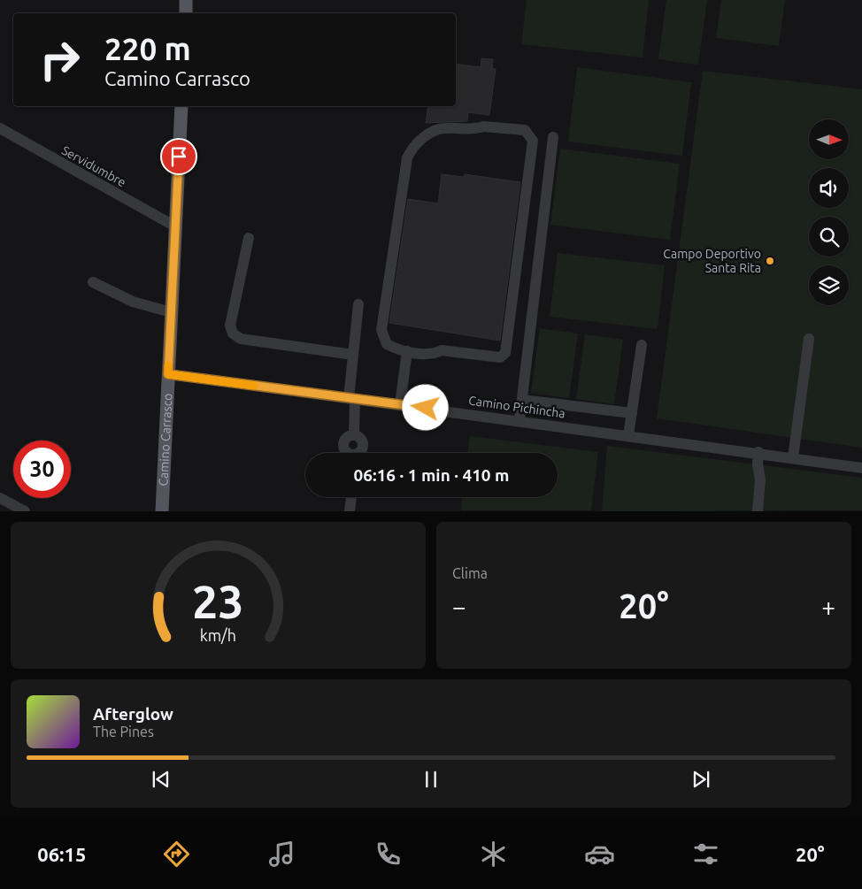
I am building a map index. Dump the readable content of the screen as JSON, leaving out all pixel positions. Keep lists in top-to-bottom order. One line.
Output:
{"streets":{"main road":["Camino Carrasco"],"street":["Servidumbre","Camino Pichincha"]},"crossings":[["Servidumbre","Camino Carrasco"],["Camino Pichincha","Camino Carrasco"]],"places":["Campo Deportivo Santa Rita"],"north":"right","page":{"turn":["220 m","Camino Carrasco"],"limit":"30","trip":"06:16 · 1 min · 410 m","tile":"Clima","heat":["−","20°","+"],"song":["Afterglow","The Pines"],"tabs":["06:15","20°"],"gauge":["23","km/h"]}}
